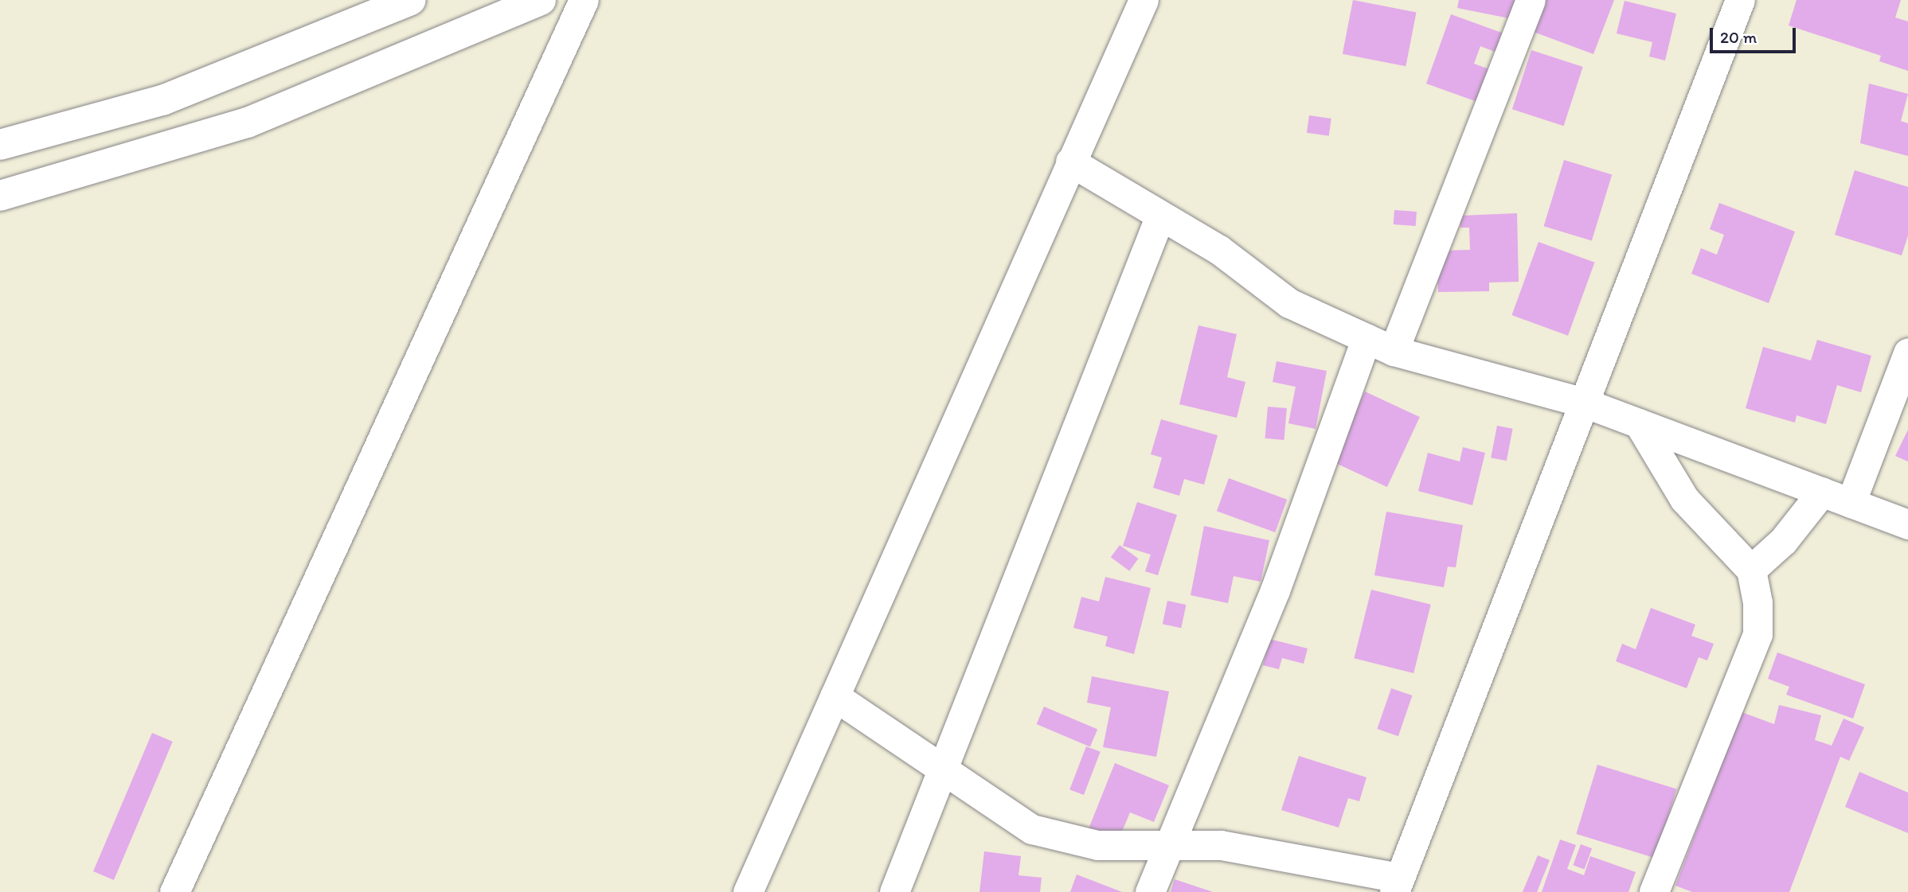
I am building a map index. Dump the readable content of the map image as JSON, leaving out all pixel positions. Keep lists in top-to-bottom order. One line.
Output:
{"scale_bar":"20 m"}
